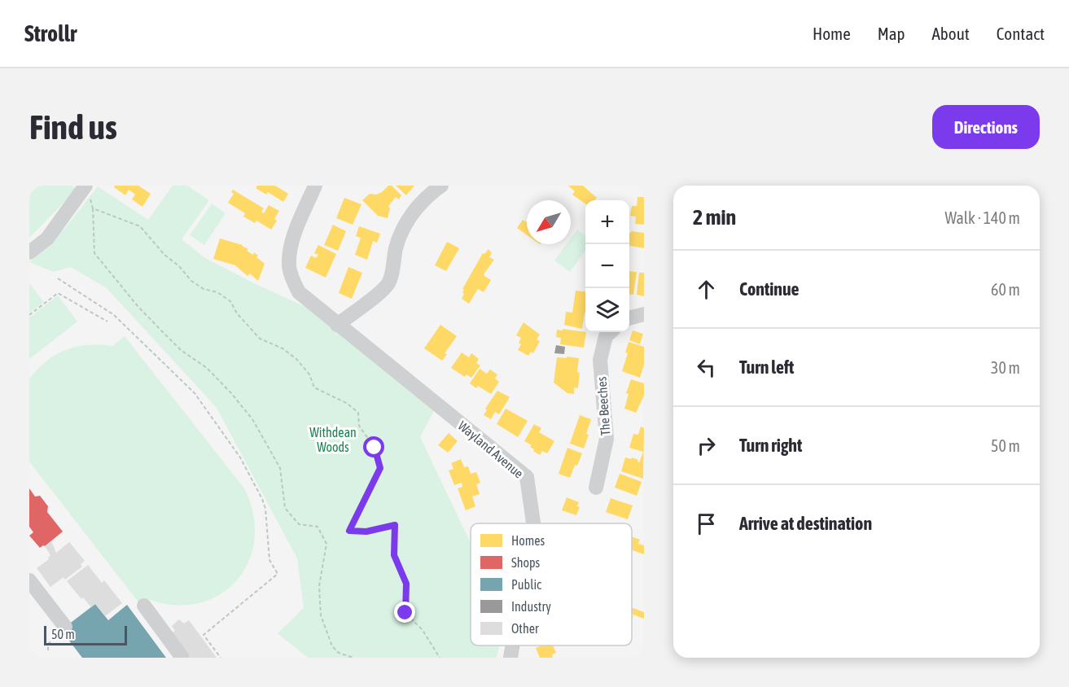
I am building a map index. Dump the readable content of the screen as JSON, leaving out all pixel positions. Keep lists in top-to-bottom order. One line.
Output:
{"streets":{"street":["The Beeches","Wayland Avenue"]},"parks":["Withdean Woods"],"legend":["Homes","Shops","Public","Industry","Other"],"scale_bar":"50 m","north":"bottom left","page":{"header":"Strollr","nav":["Home","Map","About","Contact"],"buttons":"Directions","title":"Find us","heading":["2 min","Walk · 140 m"],"map_buttons":["+","−"],"list":[["Continue","60 m"],["Turn left","30 m"],["Turn right","50 m"],"Arrive at destination"],"scale":"50 m"}}
